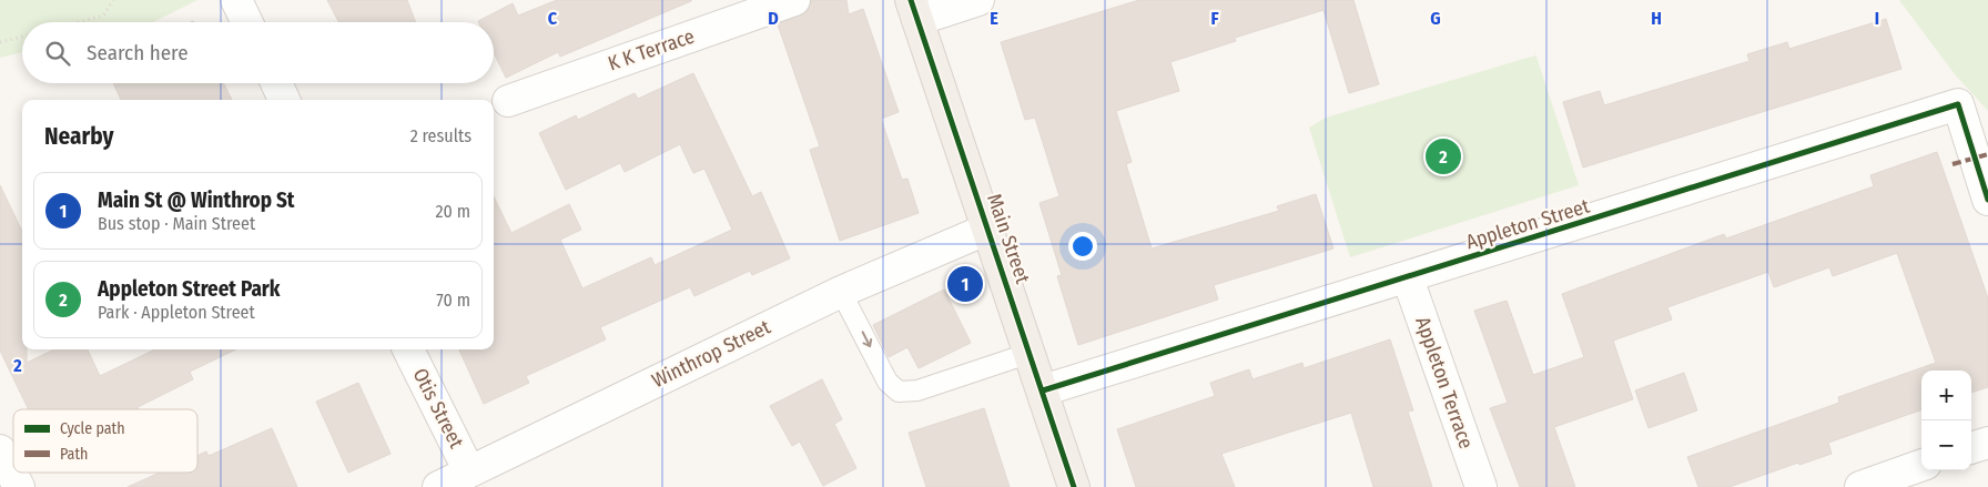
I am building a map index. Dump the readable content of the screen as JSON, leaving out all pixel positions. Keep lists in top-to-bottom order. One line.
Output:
{"streets":{"main road":["Main Street"],"street":["K K Terrace","Appleton Street","Winthrop Street","Appleton Terrace","Otis Street"]},"crossings":[["Appleton Street","Main Street"],["Appleton Street","Appleton Terrace"],["Main Street","Winthrop Street"],["Winthrop Street","Otis Street"]],"legend":["Cycle path","Path"],"page":{"search":"Search here","heading":["Nearby","2 results"],"pins":["2","1"],"list":[{"mark":"1","name":"Main St @ Winthrop St","note":"Bus stop · Main Street","value":"20 m"},{"mark":"2","name":"Appleton Street Park","note":"Park · Appleton Street","value":"70 m"}],"map_buttons":["+","−"]},"grid":{"columns":["C","D","E","F","G","H","I"],"rows":["2"]}}
